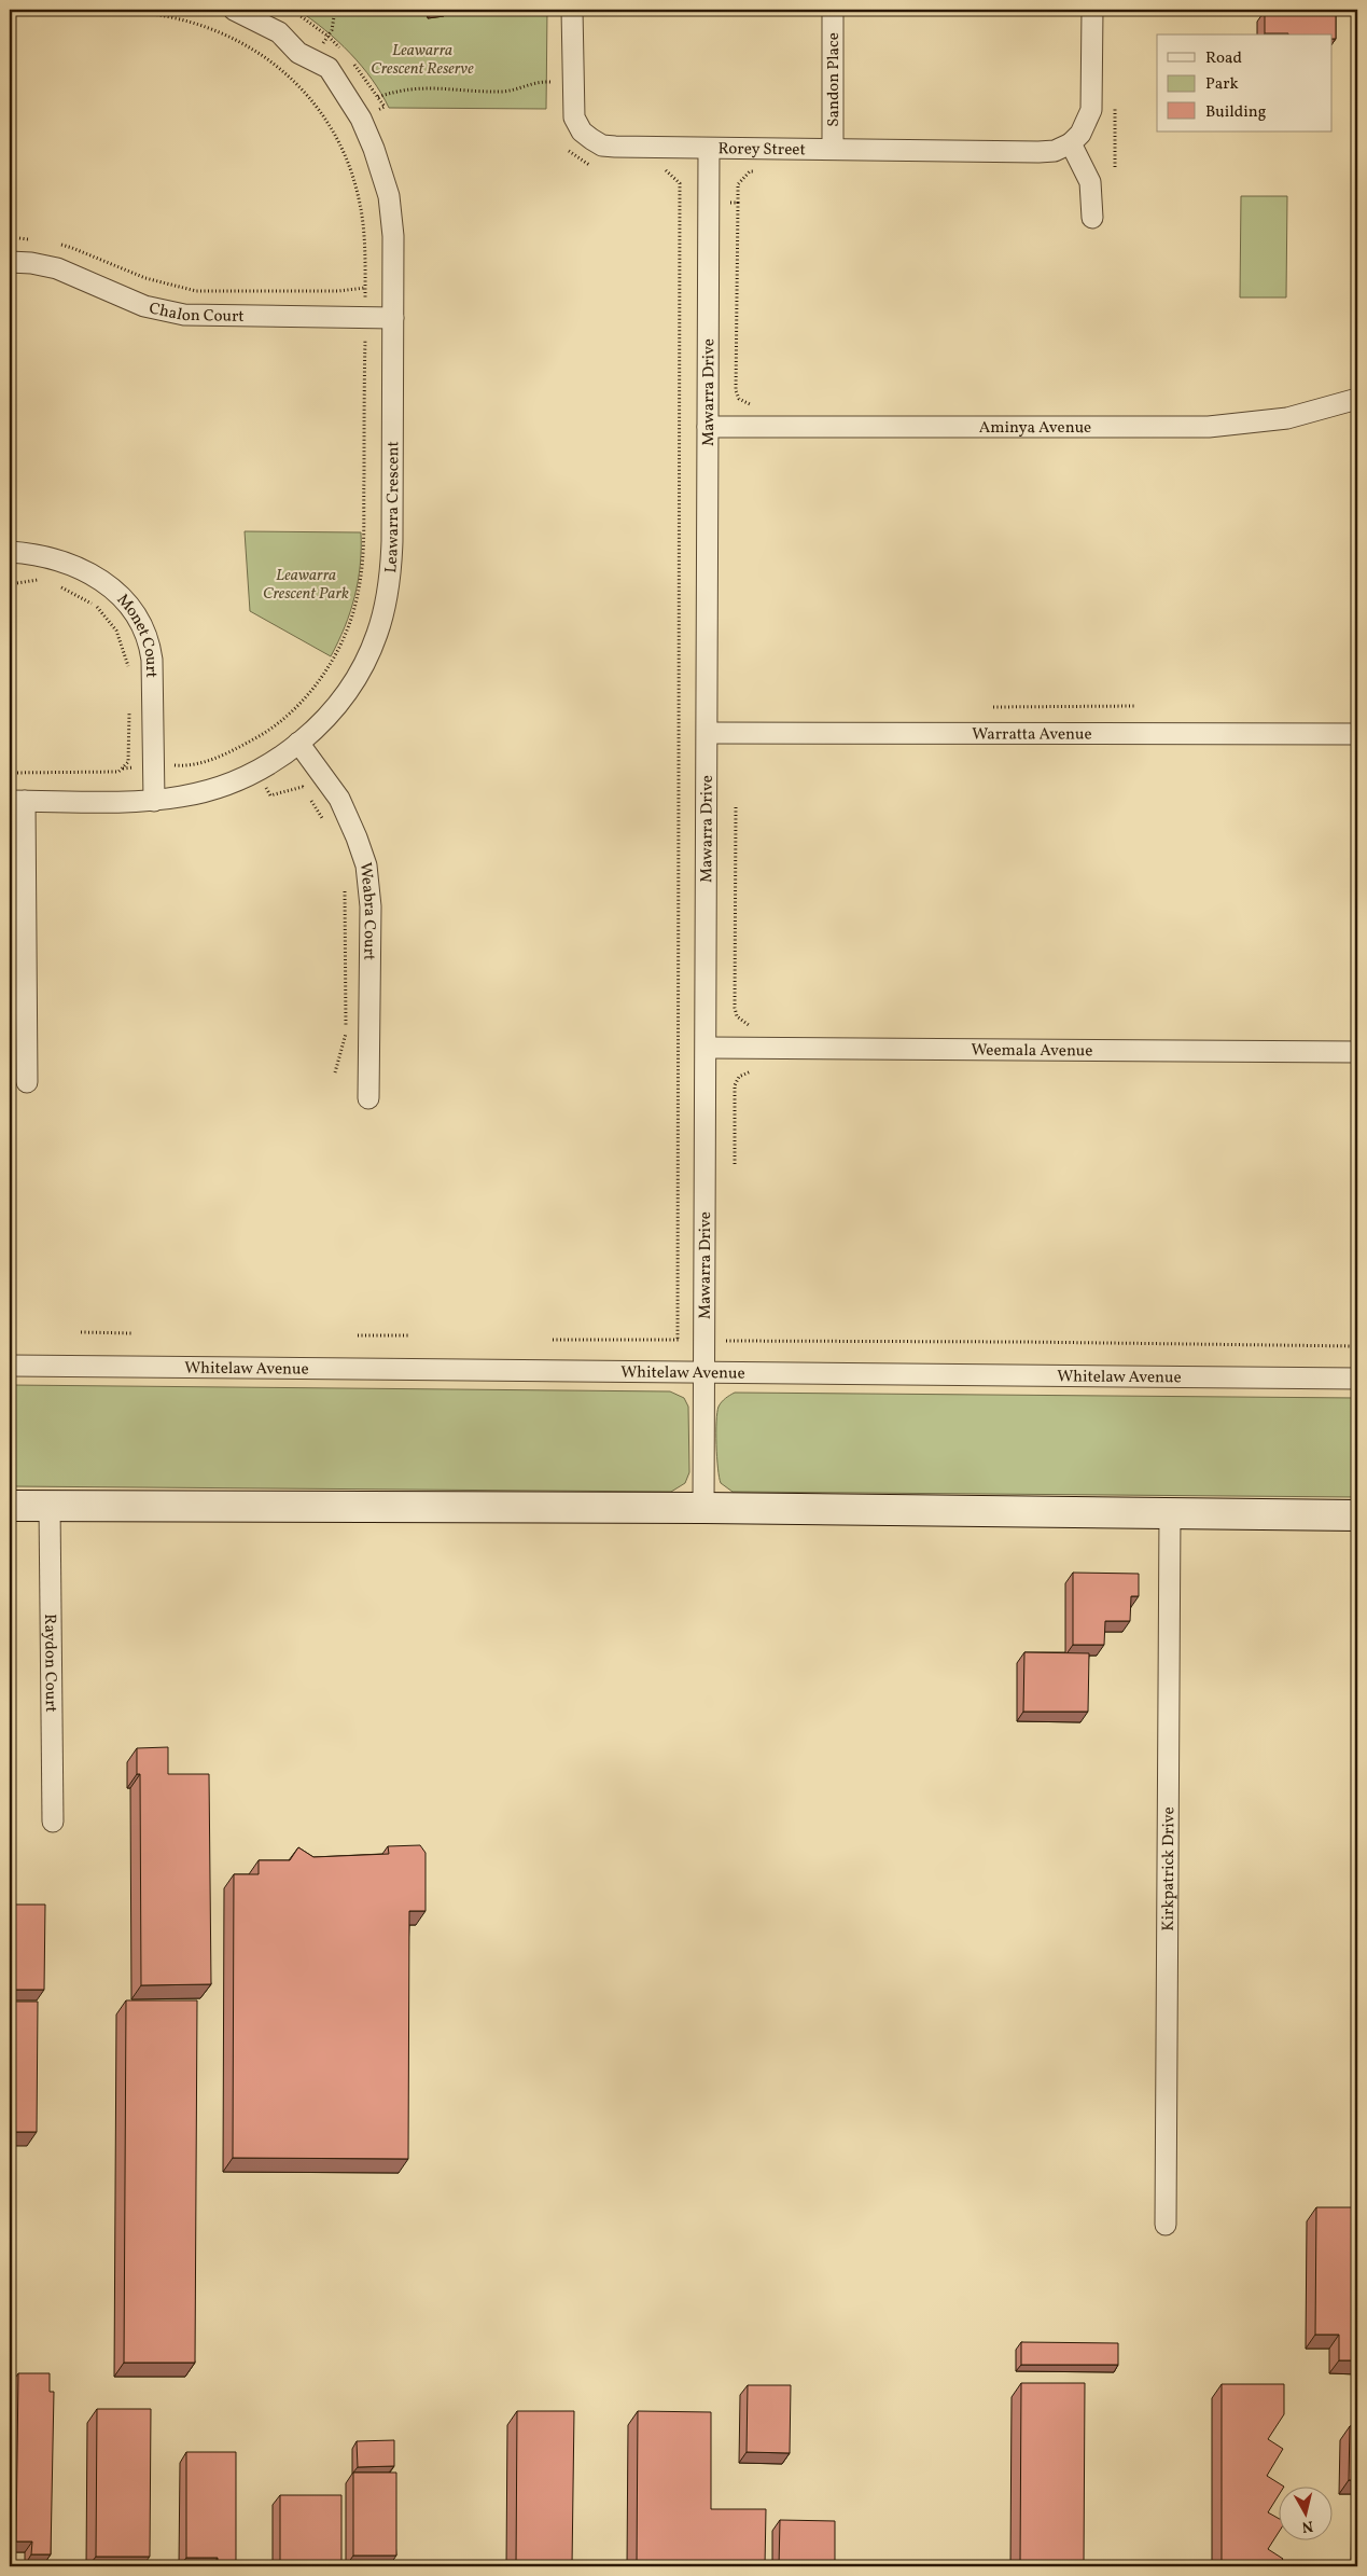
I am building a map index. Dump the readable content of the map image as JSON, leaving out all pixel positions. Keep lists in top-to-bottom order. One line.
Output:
{"streets":{"street":["Sandon Place","Rorey Street","Chalon Court","Mawarra Drive","Aminya Avenue","Leawarra Crescent","Monet Court","Warratta Avenue","Weabra Court","Weemala Avenue","Whitelaw Avenue","Raydon Court","Kirkpatrick Drive"]},"crossings":[["Sandon Place","Rorey Street"],["Rorey Street","Mawarra Drive"],["Chalon Court","Leawarra Crescent"],["Mawarra Drive","Aminya Avenue"],["Mawarra Drive","Warratta Avenue"],["Mawarra Drive","Weemala Avenue"],["Mawarra Drive","Whitelaw Avenue"],["Leawarra Crescent","Monet Court"],["Leawarra Crescent","Weabra Court"]],"parks":["Leawarra Crescent Reserve","Leawarra Crescent Park"],"legend":["Road","Park","Building"],"north":"bottom"}
